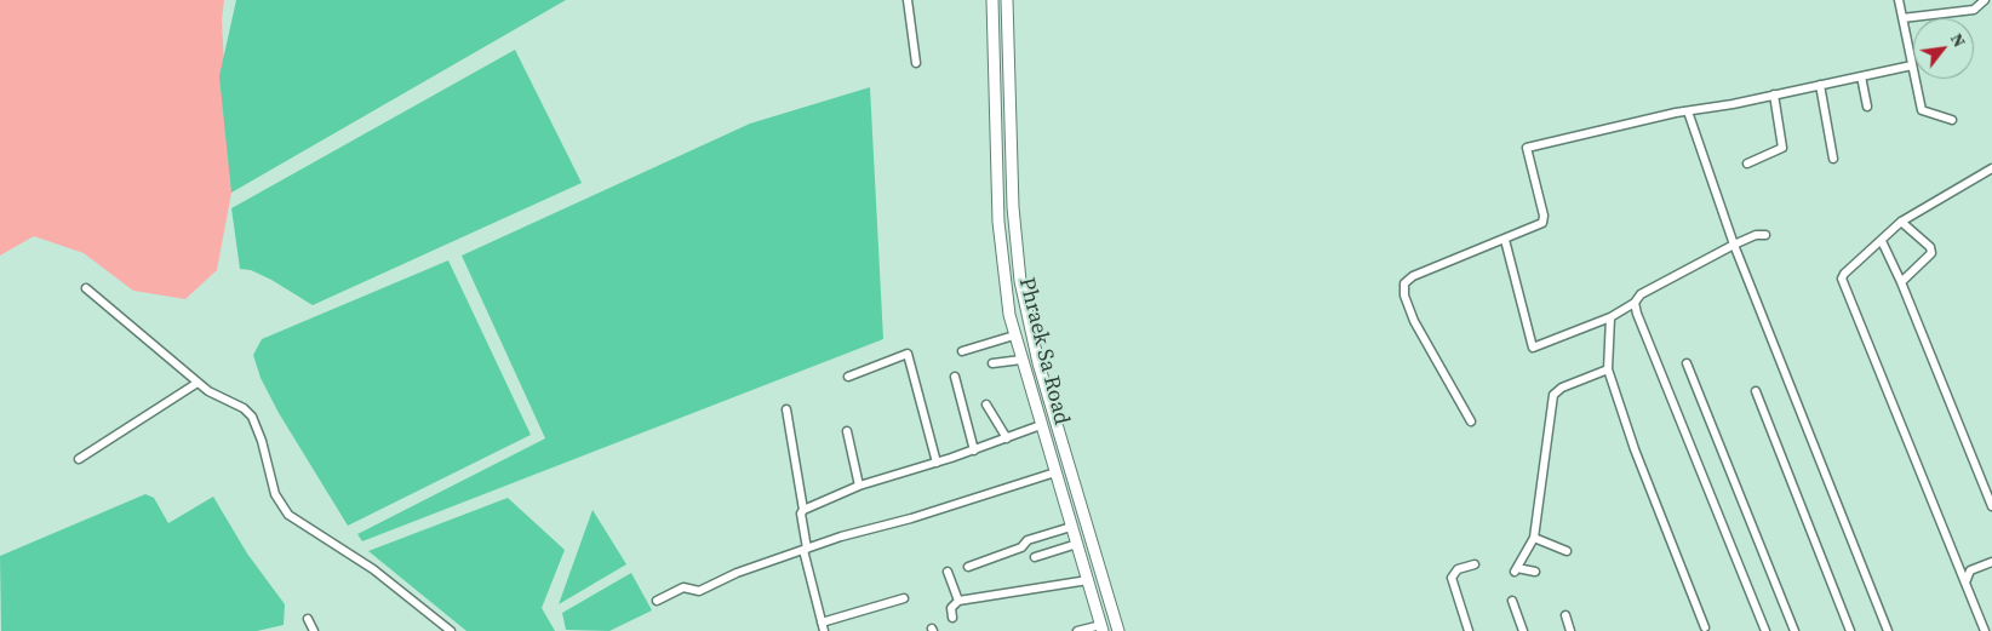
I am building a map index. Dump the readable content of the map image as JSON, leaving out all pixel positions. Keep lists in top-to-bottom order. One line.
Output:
{"streets":{"main road":["Phraek Sa Road"]},"north":"top right"}
